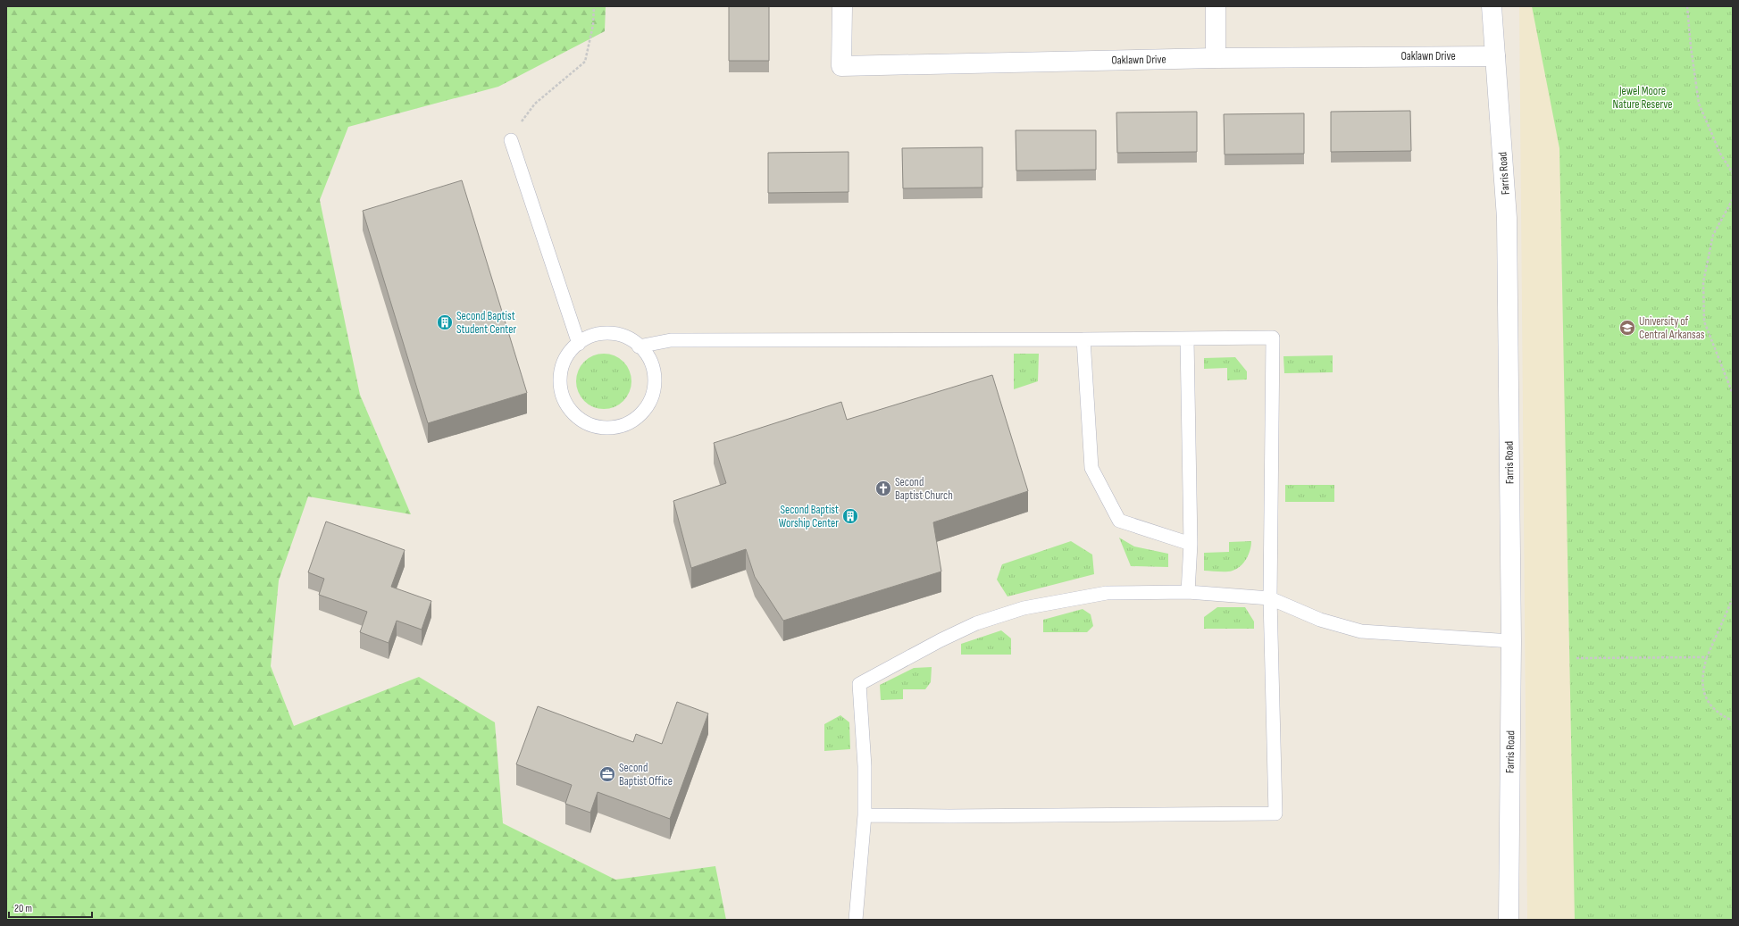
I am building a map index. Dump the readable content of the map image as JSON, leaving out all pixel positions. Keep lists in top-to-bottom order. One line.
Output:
{"streets":{"street":["Oaklawn Drive","Farris Road"]},"crossings":[["Oaklawn Drive","Farris Road"]],"parks":["Jewel Moore Nature Reserve"],"places":{"building":["Second Baptist Student Center","Second Baptist Worship Center"],"school or university":["University of Central Arkansas"],"church":["Second Baptist Church"],"office":["Second Baptist Office"]},"scale_bar":"20 m"}
